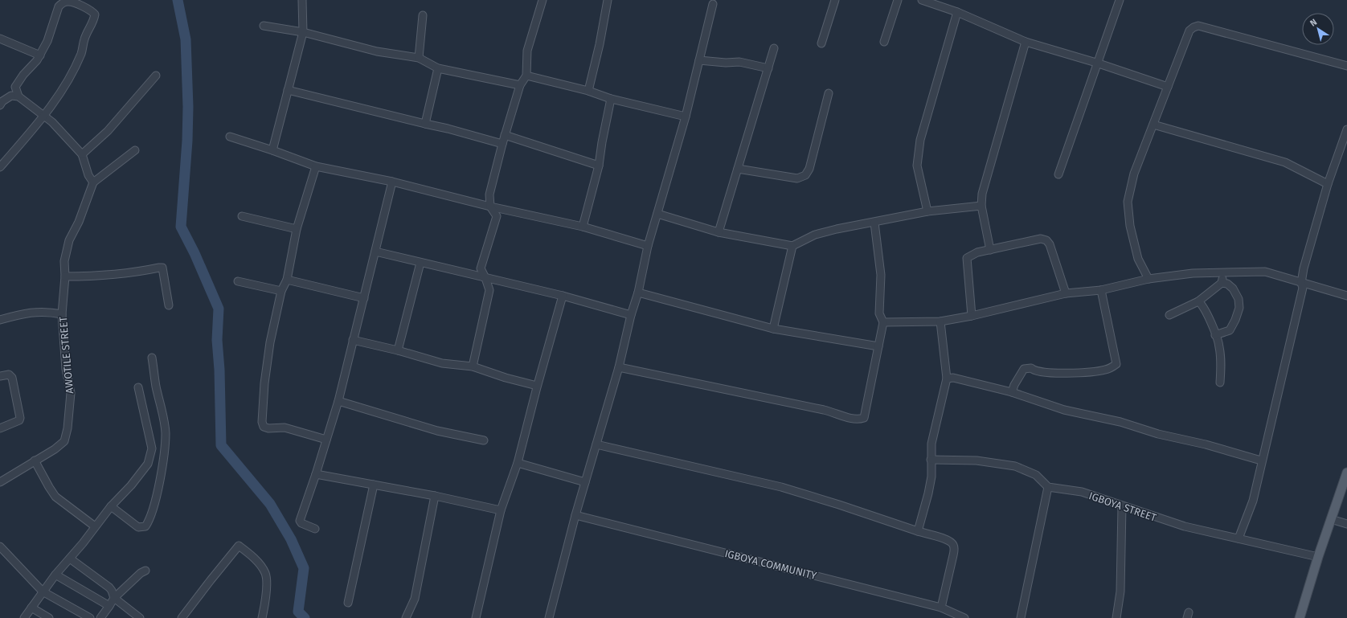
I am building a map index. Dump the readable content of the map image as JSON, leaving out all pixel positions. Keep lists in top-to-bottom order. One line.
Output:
{"streets":{"street":["AWOTILE STREET","IGBOYA STREET","IGBOYA COMMUNITY"]},"north":"top left"}
